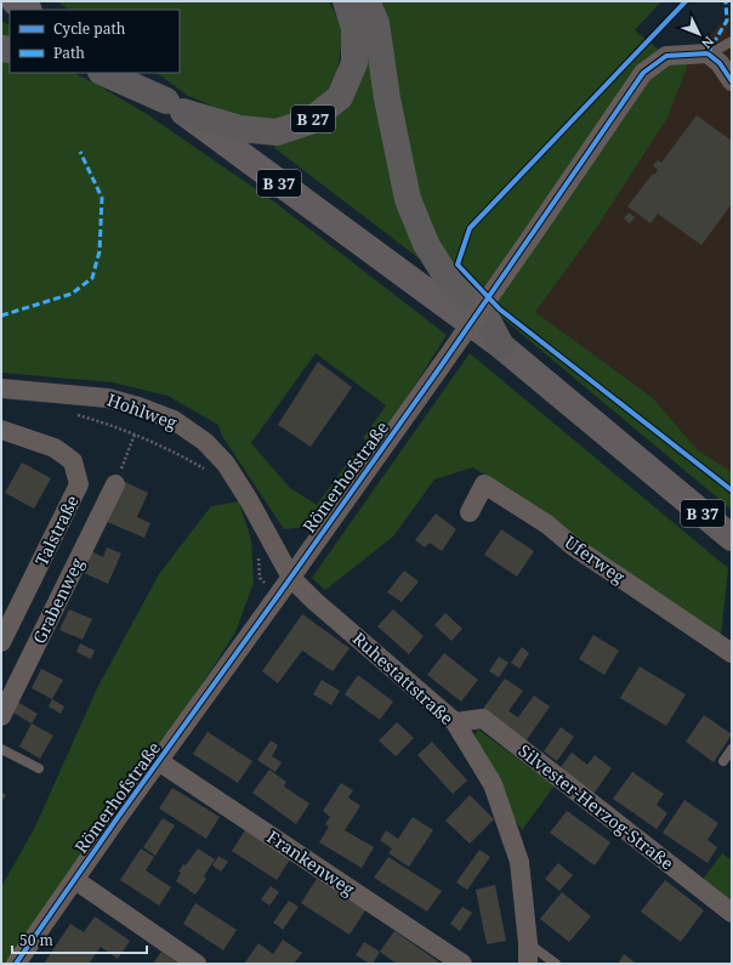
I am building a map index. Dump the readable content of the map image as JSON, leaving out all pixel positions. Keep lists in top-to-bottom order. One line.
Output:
{"streets":{"highway":["B 27"],"main road":["B 37"],"street":["Hohlweg","Römerhofstraße","Talstraße","Uferweg","Grabenweg","Ruhestattstraße","Silvester-Herzog-Straße","Frankenweg"]},"crossings":[["B 27","B 37"],["Hohlweg","Römerhofstraße"],["Hohlweg","Ruhestattstraße"],["Römerhofstraße","Ruhestattstraße"],["Römerhofstraße","Frankenweg"],["Ruhestattstraße","Silvester-Herzog-Straße"]],"legend":["Cycle path","Path"],"scale_bar":"50 m","north":"bottom right"}
